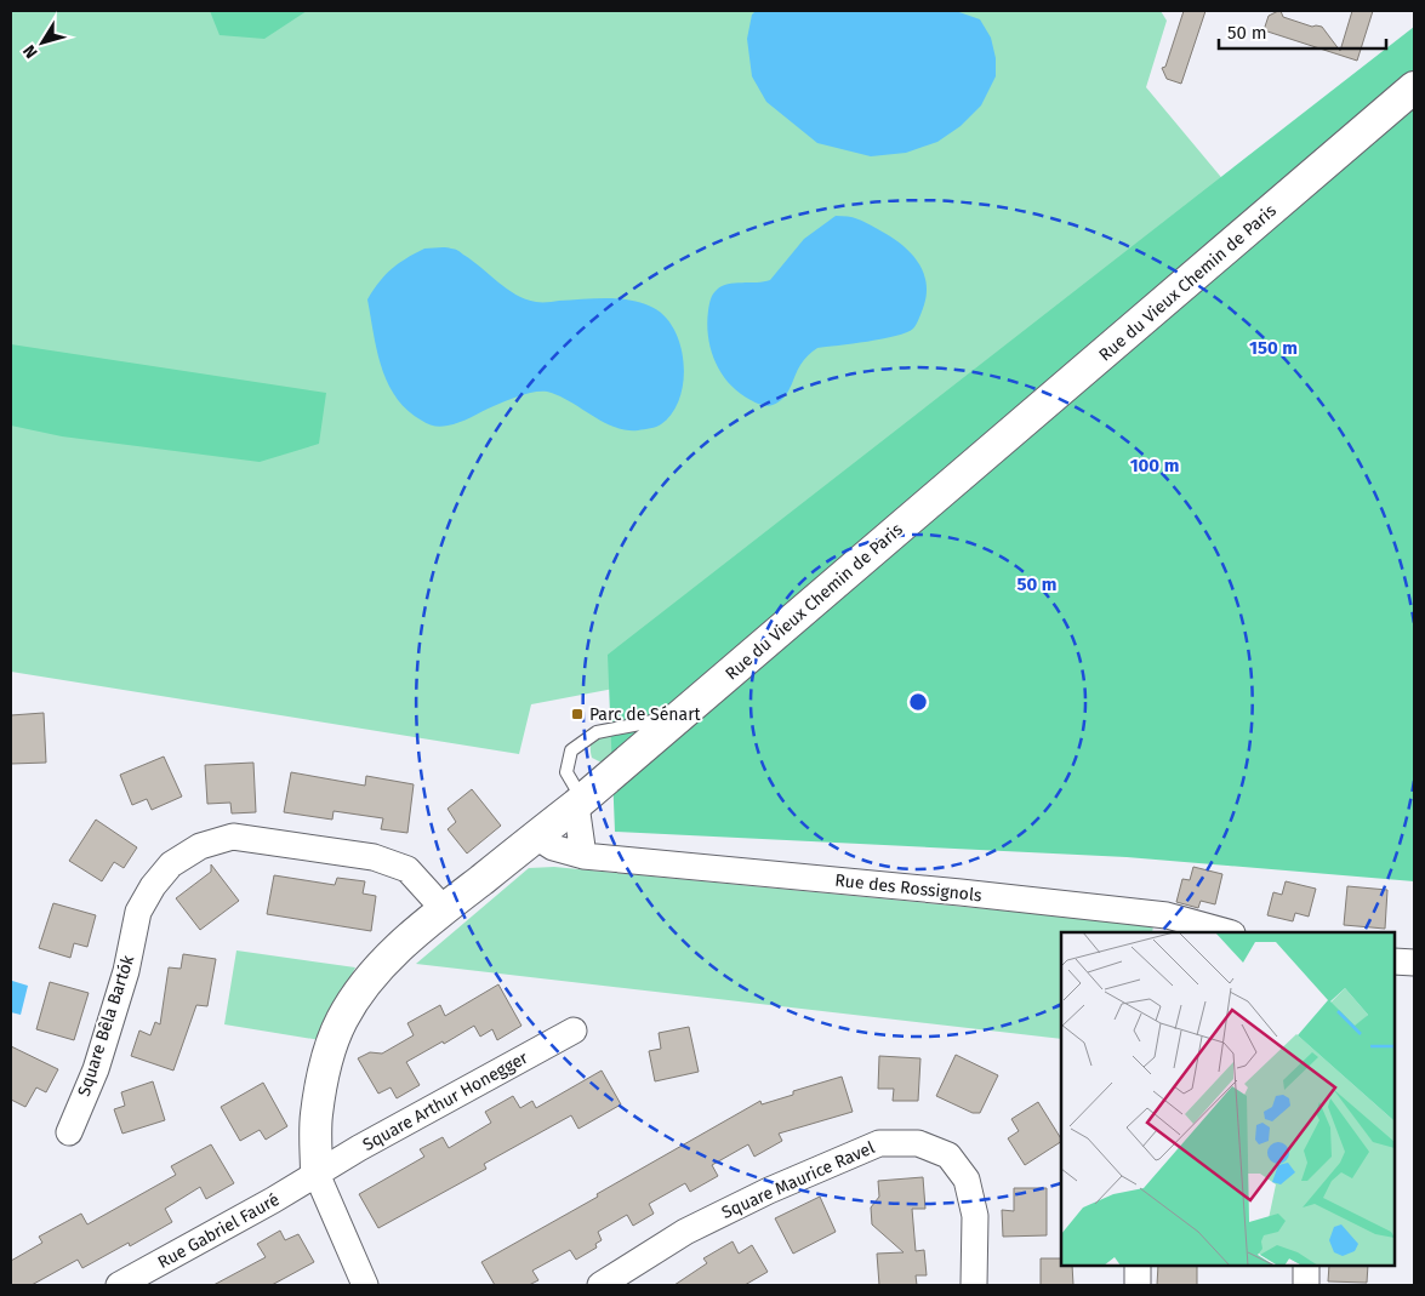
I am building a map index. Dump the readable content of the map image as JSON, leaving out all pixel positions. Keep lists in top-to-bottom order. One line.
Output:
{"streets":{"street":["Rue du Vieux Chemin de Paris","Rue des Rossignols","Square Bêla Bartók","Square Arthur Honegger","Square Maurice Ravel","Rue Gabriel Fauré"]},"crossings":[["Rue du Vieux Chemin de Paris","Rue des Rossignols"],["Rue du Vieux Chemin de Paris","Square Bêla Bartók"],["Rue du Vieux Chemin de Paris","Square Arthur Honegger"],["Rue du Vieux Chemin de Paris","Rue Gabriel Fauré"],["Square Arthur Honegger","Rue Gabriel Fauré"]],"places":{"transit":["Parc de Sénart"]},"scale_bar":"50 m","north":"bottom left","rings":["150 m","100 m","50 m"]}
